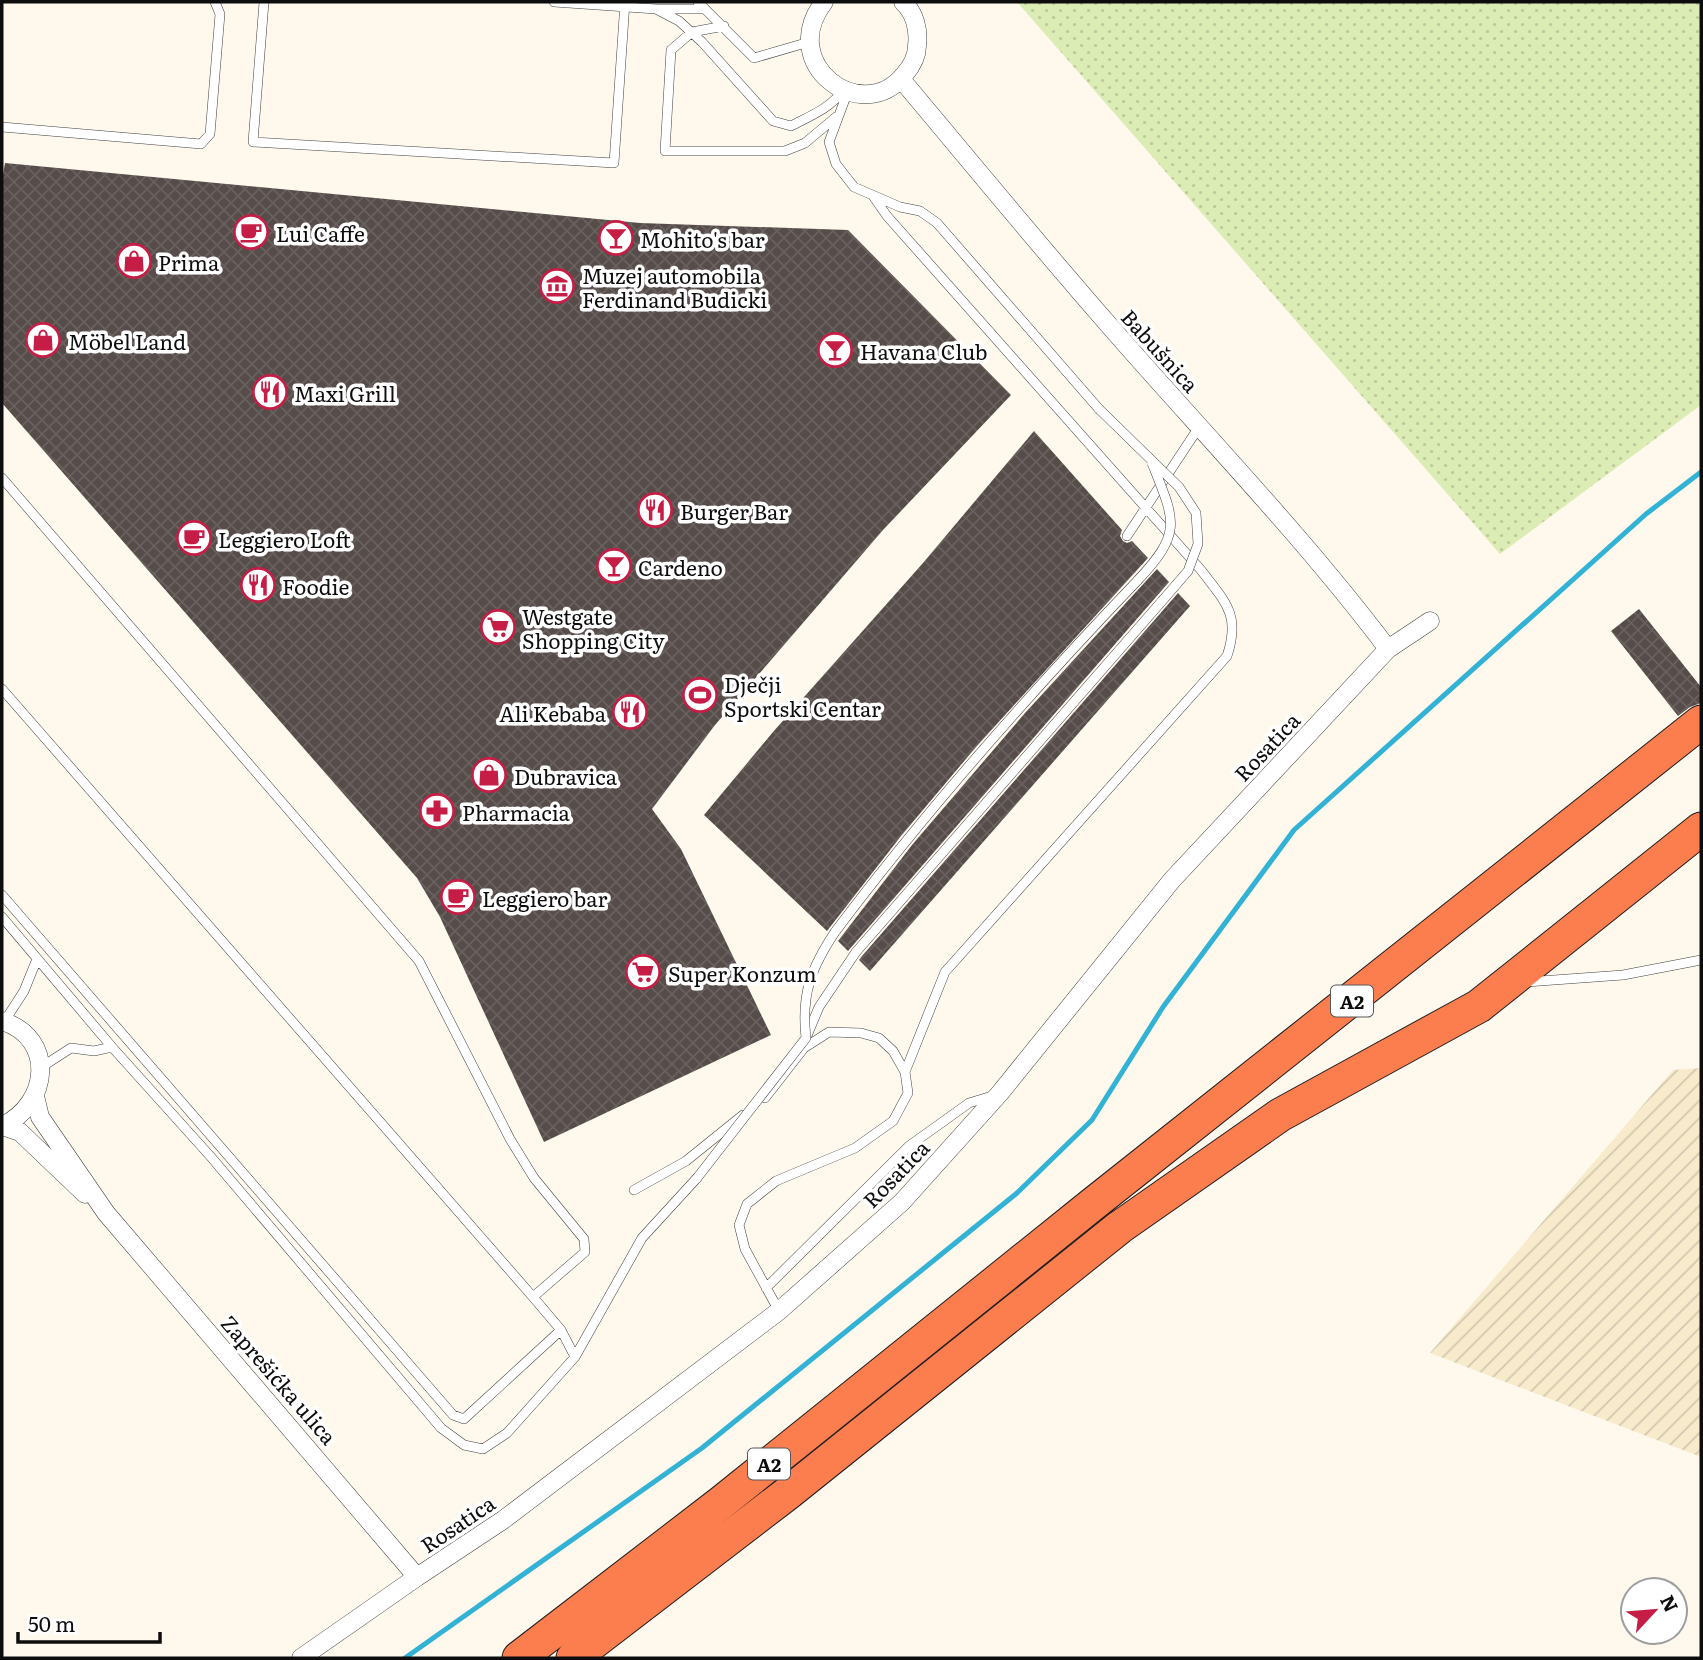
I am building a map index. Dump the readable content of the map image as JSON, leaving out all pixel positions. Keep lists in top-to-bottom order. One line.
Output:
{"streets":{"highway":["A2"],"street":["Babušnica","Rosatica","Zaprešićka ulica"]},"crossings":[["Babušnica","Rosatica"],["Rosatica","Zaprešićka ulica"]],"places":{"cafe":["Lui Caffe","Leggiero Loft","Leggiero bar"],"bar":["Mohito's bar","Havana Club","Cardeno"],"shop":["Prima","Möbel Land","Dubravica"],"museum":["Muzej automobila Ferdinand Budicki"],"restaurant":["Maxi Grill","Burger Bar","Foodie","Ali Kebaba"],"supermarket":["Westgate Shopping City","Super Konzum"],"sports":["Dječji Sportski Centar"],"pharmacy":["Pharmacia"]},"scale_bar":"50 m","north":"top right"}
